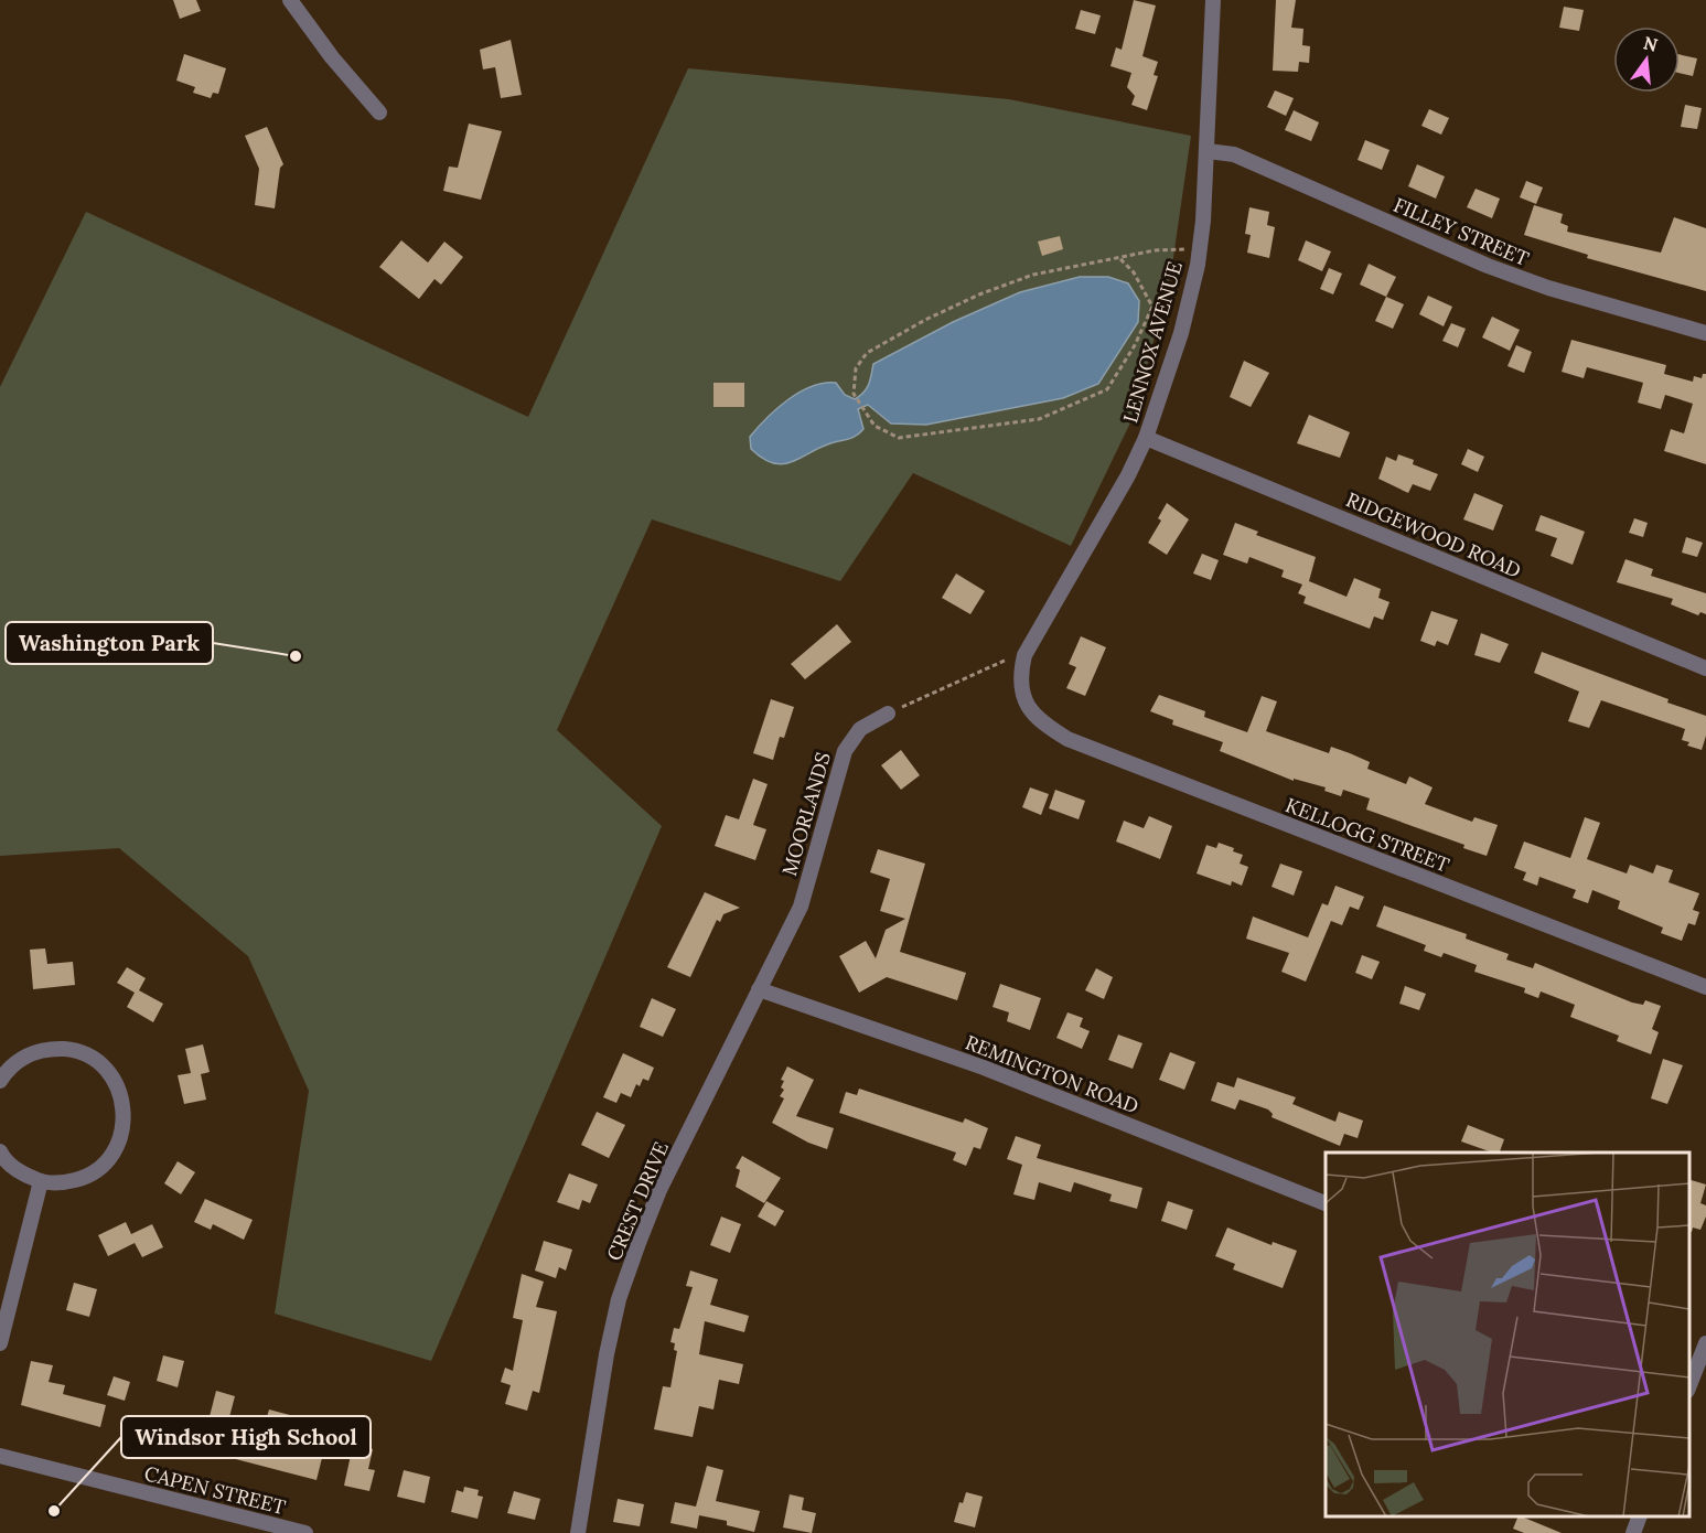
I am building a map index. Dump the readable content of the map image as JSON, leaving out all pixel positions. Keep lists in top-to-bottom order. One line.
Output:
{"streets":{"street":["FILLEY STREET","LENNOX AVENUE","RIDGEWOOD ROAD","MOORLANDS","KELLOGG STREET","REMINGTON ROAD","CREST DRIVE","CAPEN STREET"]},"crossings":[["FILLEY STREET","LENNOX AVENUE"],["LENNOX AVENUE","RIDGEWOOD ROAD"],["LENNOX AVENUE","KELLOGG STREET"],["MOORLANDS","CREST DRIVE"],["REMINGTON ROAD","CREST DRIVE"]],"places":["Washington Park","Windsor High School"],"north":"top"}
